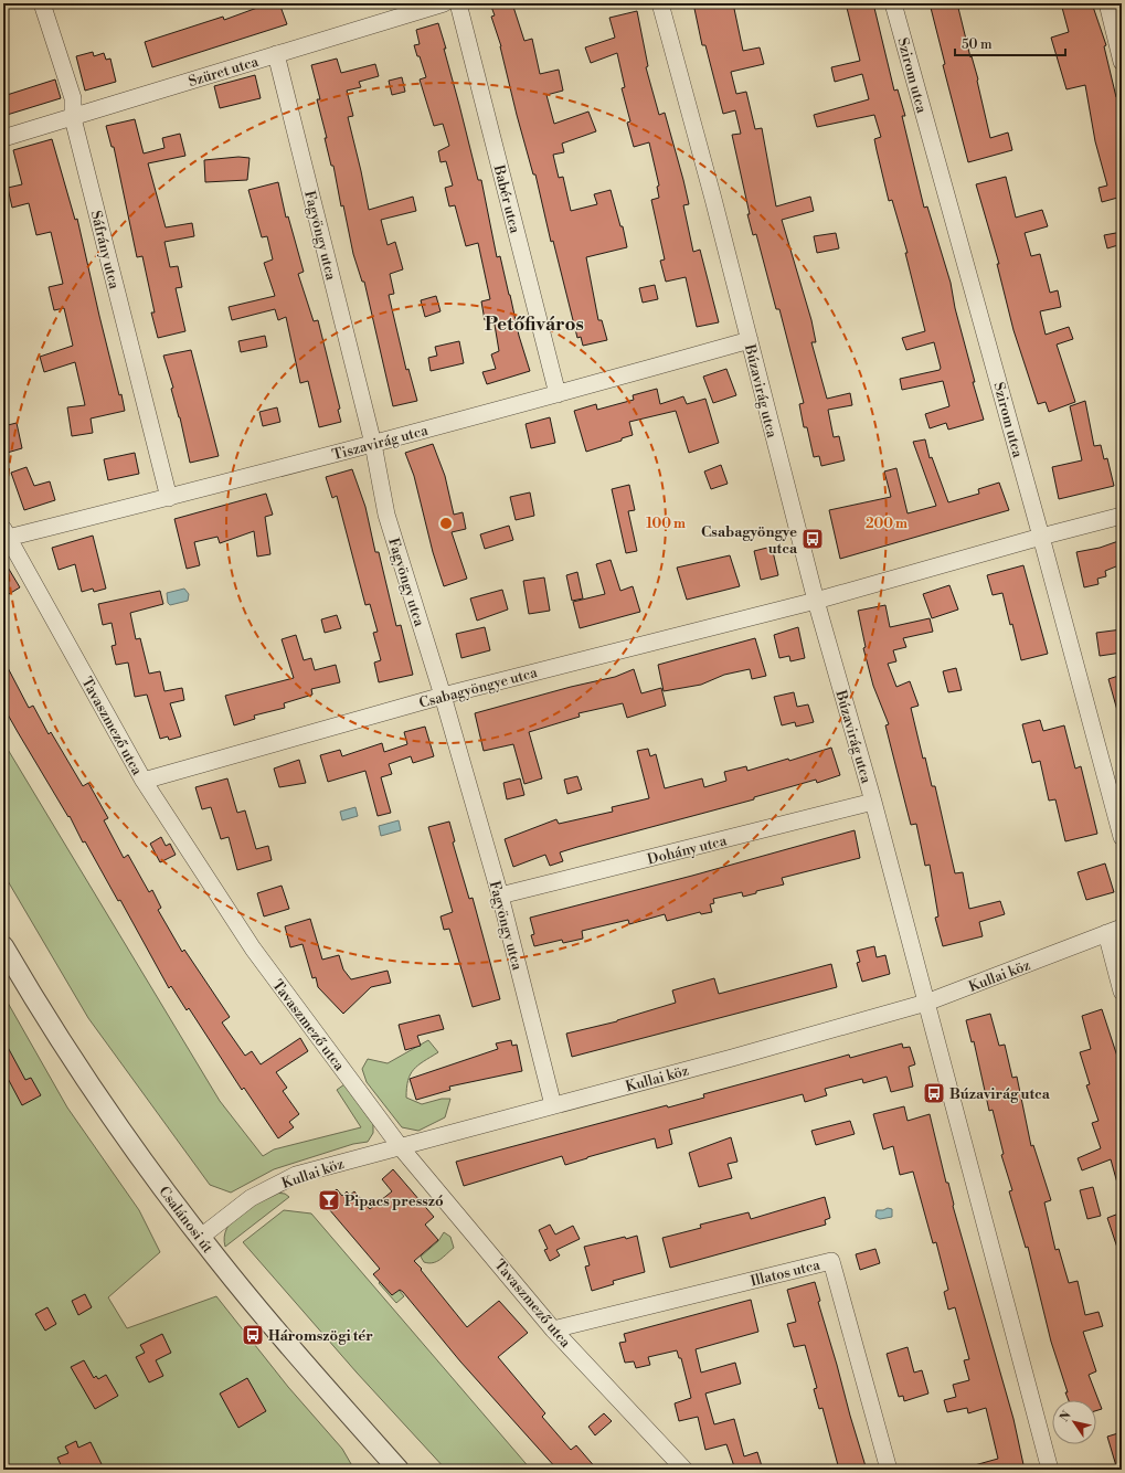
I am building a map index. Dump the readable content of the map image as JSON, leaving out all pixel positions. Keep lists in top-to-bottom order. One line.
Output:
{"streets":{"street":["Szüret utca","Szirom utca","Babér utca","Fagyöngy utca","Sáfrány utca","Búzavirág utca","Tiszavirág utca","Csabagyöngye utca","Tavaszmező utca","Dohány utca","Kullai köz","Csalánosi út","Illatos utca"]},"crossings":[["Szüret utca","Fagyöngy utca"],["Szüret utca","Sáfrány utca"],["Szirom utca","Csabagyöngye utca"],["Babér utca","Tiszavirág utca"],["Fagyöngy utca","Tiszavirág utca"],["Fagyöngy utca","Csabagyöngye utca"],["Fagyöngy utca","Dohány utca"],["Fagyöngy utca","Kullai köz"],["Sáfrány utca","Tiszavirág utca"],["Búzavirág utca","Tiszavirág utca"],["Búzavirág utca","Csabagyöngye utca"],["Búzavirág utca","Dohány utca"],["Búzavirág utca","Kullai köz"],["Tiszavirág utca","Tavaszmező utca"],["Csabagyöngye utca","Tavaszmező utca"],["Tavaszmező utca","Kullai köz"],["Tavaszmező utca","Illatos utca"],["Kullai köz","Csalánosi út"]],"districts":["Petőfiváros"],"places":{"bus stop":["Csabagyöngye utca","Búzavirág utca","Háromszögi tér"],"bar":["Pipacs presszó"]},"scale_bar":"50 m","north":"top left","rings":["100 m","200 m"]}
